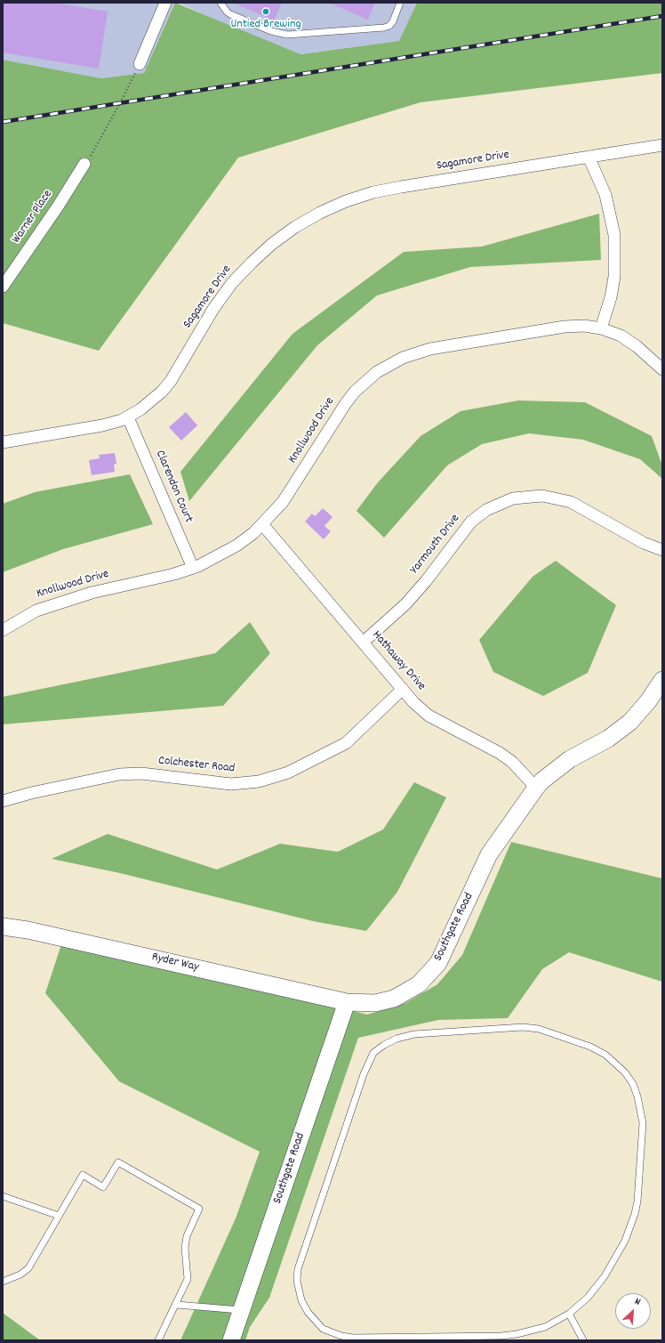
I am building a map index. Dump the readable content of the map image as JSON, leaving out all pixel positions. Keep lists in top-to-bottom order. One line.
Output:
{"streets":{"street":["Sagamore Drive","Warner Place","Knollwood Drive","Clarendon Court","Yarmouth Drive","Hathaway Drive","Colchester Road","Southgate Road","Ryder Way"]},"crossings":[["Sagamore Drive","Clarendon Court"],["Knollwood Drive","Clarendon Court"],["Knollwood Drive","Hathaway Drive"],["Yarmouth Drive","Hathaway Drive"],["Hathaway Drive","Colchester Road"],["Hathaway Drive","Southgate Road"],["Southgate Road","Ryder Way"]],"places":["Untied Brewing"],"north":"top right"}
